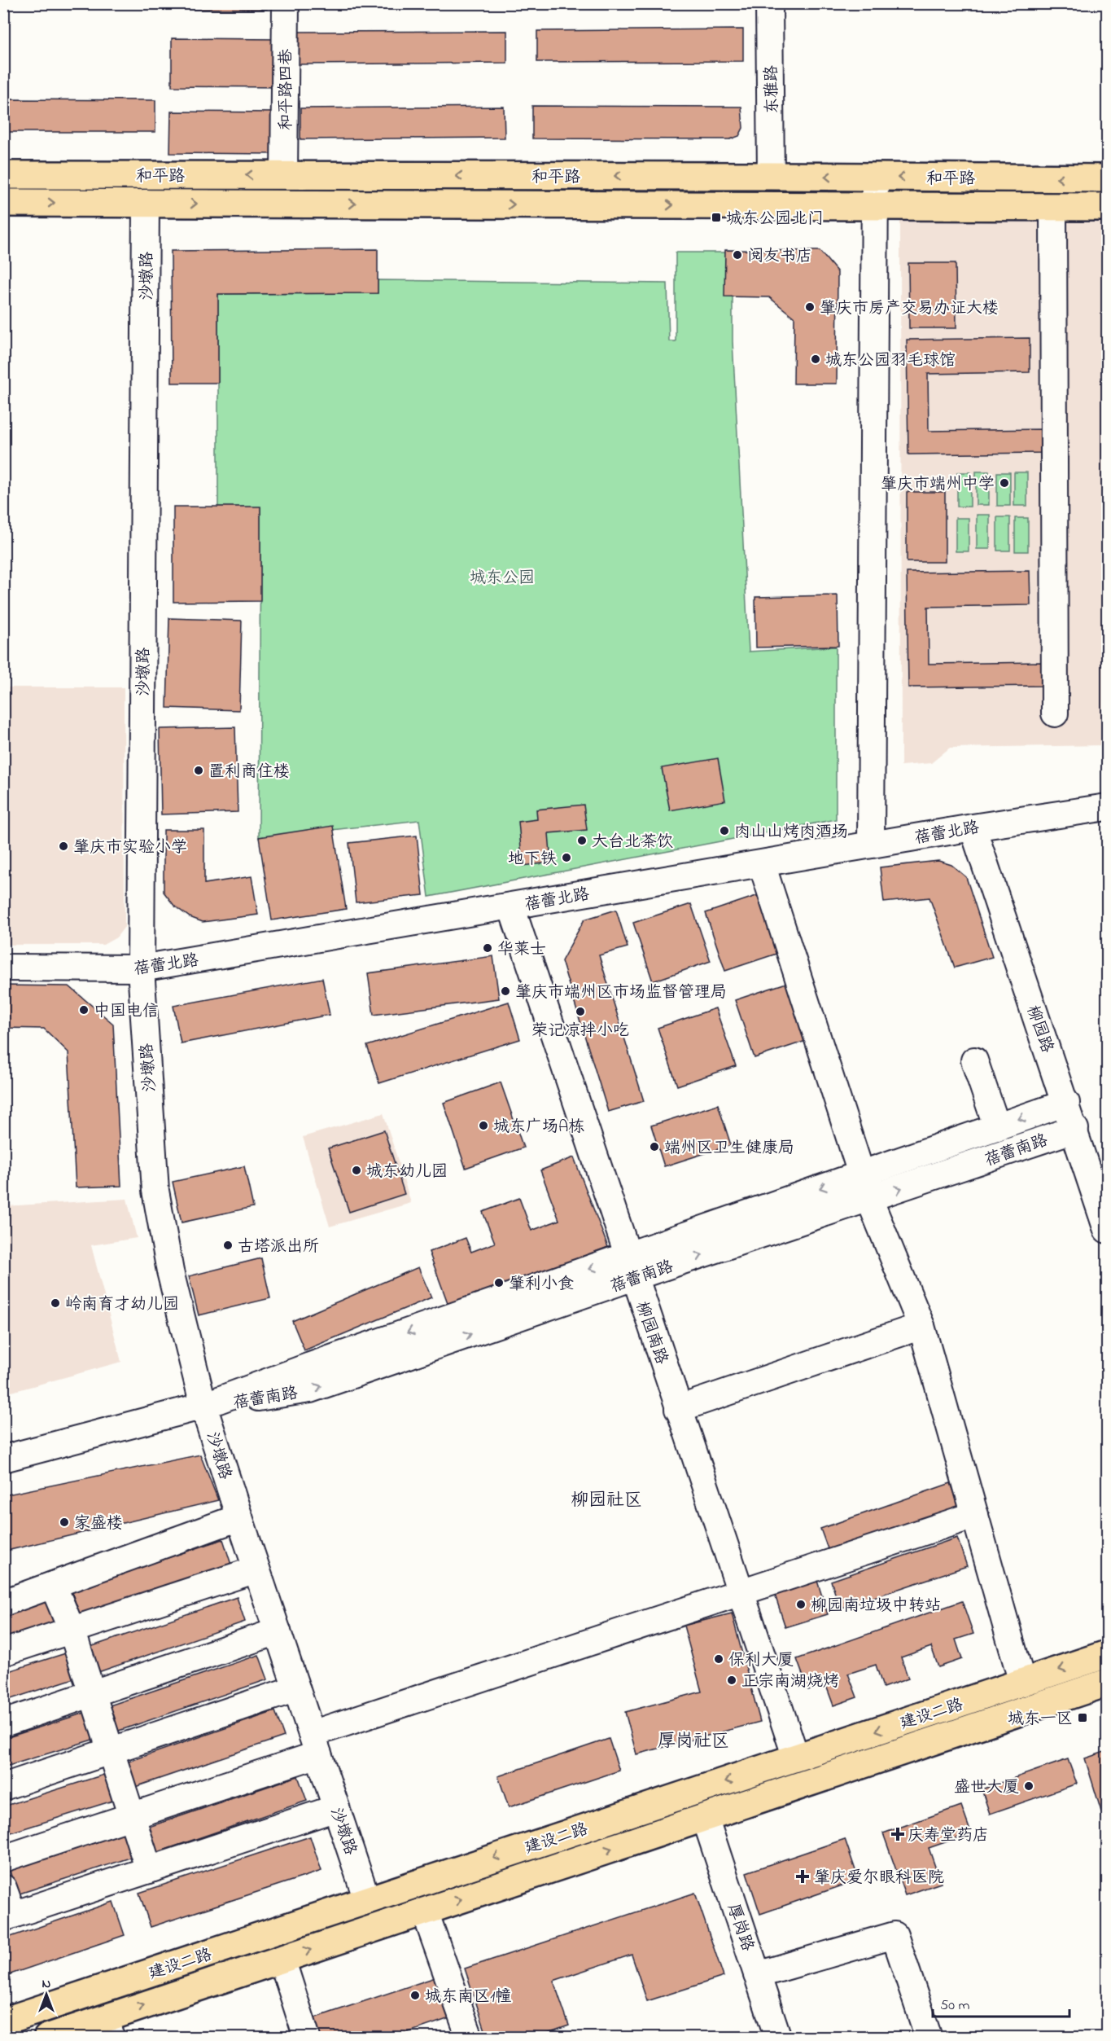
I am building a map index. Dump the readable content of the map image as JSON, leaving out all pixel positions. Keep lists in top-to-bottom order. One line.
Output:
{"streets":{"main road":["和平路","建设二路"],"street":["和平路四巷","东雅路","沙墩路","蓓蕾北路","柳园路","蓓蕾南路","柳园南路","厚岗路"]},"crossings":[["和平路四巷","和平路"],["东雅路","和平路"],["和平路","沙墩路"],["沙墩路","蓓蕾北路"],["沙墩路","蓓蕾南路"],["沙墩路","建设二路"],["蓓蕾北路","柳园路"],["蓓蕾北路","柳园南路"],["柳园路","蓓蕾南路"],["蓓蕾南路","柳园南路"],["柳园南路","建设二路"],["建设二路","厚岗路"]],"districts":["柳园社区","厚岗社区"],"parks":["城东公园"],"places":{"transit":["城东公园北门","城东一区"],"other":["阅友书店","肇庆市房产交易办证大楼","城东公园羽毛球馆","肇庆市端州中学","置利商住楼","肉山山烤肉酒场","大台北茶饮","肇庆市实验小学","地下铁","华莱士","肇庆市端州区市场监督管理局","中国电信","荣记凉拌小吃","城东广场A栋","端州区卫生健康局","城东幼儿园","古塔派出所","肇利小食","岭南育才幼儿园","家盛楼","柳园南垃圾中转站","保利大厦","正宗南湖烧烤","盛世大厦","城东南区1幢"],"health":["庆寿堂药店","肇庆爱尔眼科医院"]},"scale_bar":"50 m","north":"top"}
